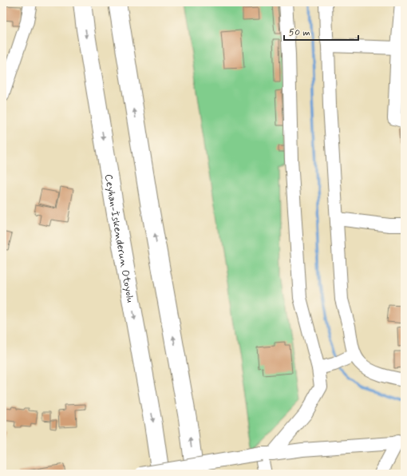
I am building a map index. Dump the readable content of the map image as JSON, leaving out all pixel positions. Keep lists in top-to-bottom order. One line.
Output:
{"streets":{"highway":["Ceyhan-İskenderun Otoyolu"]},"scale_bar":"50 m"}
